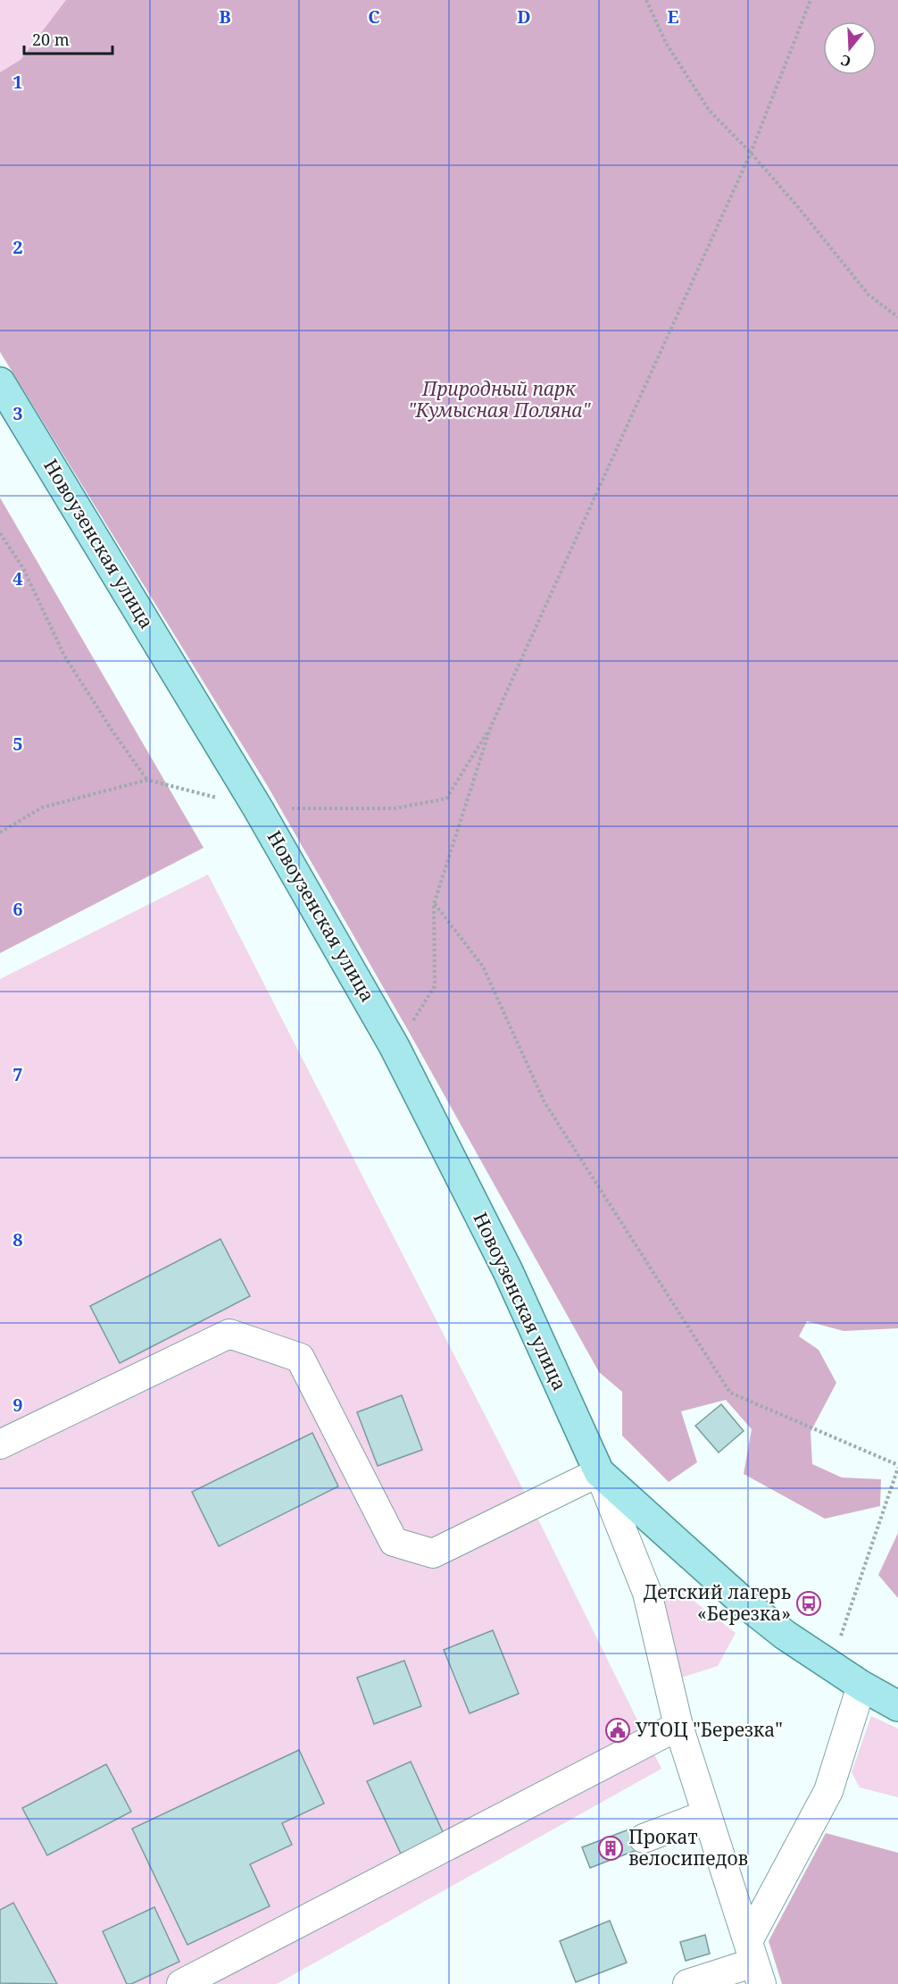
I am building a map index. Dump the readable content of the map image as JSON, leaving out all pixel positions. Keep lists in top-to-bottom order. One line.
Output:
{"streets":{"main road":["Новоузенская улица"]},"parks":["Природный парк \"Кумысная Поляна\""],"places":{"bus stop":["Детский лагерь «Березка»"],"public building":["УТОЦ \"Березка\""],"building":["Прокат велосипедов"]},"scale_bar":"20 m","north":"bottom","grid":{"columns":["B","C","D","E"],"rows":["1","2","3","4","5","6","7","8","9"]}}
